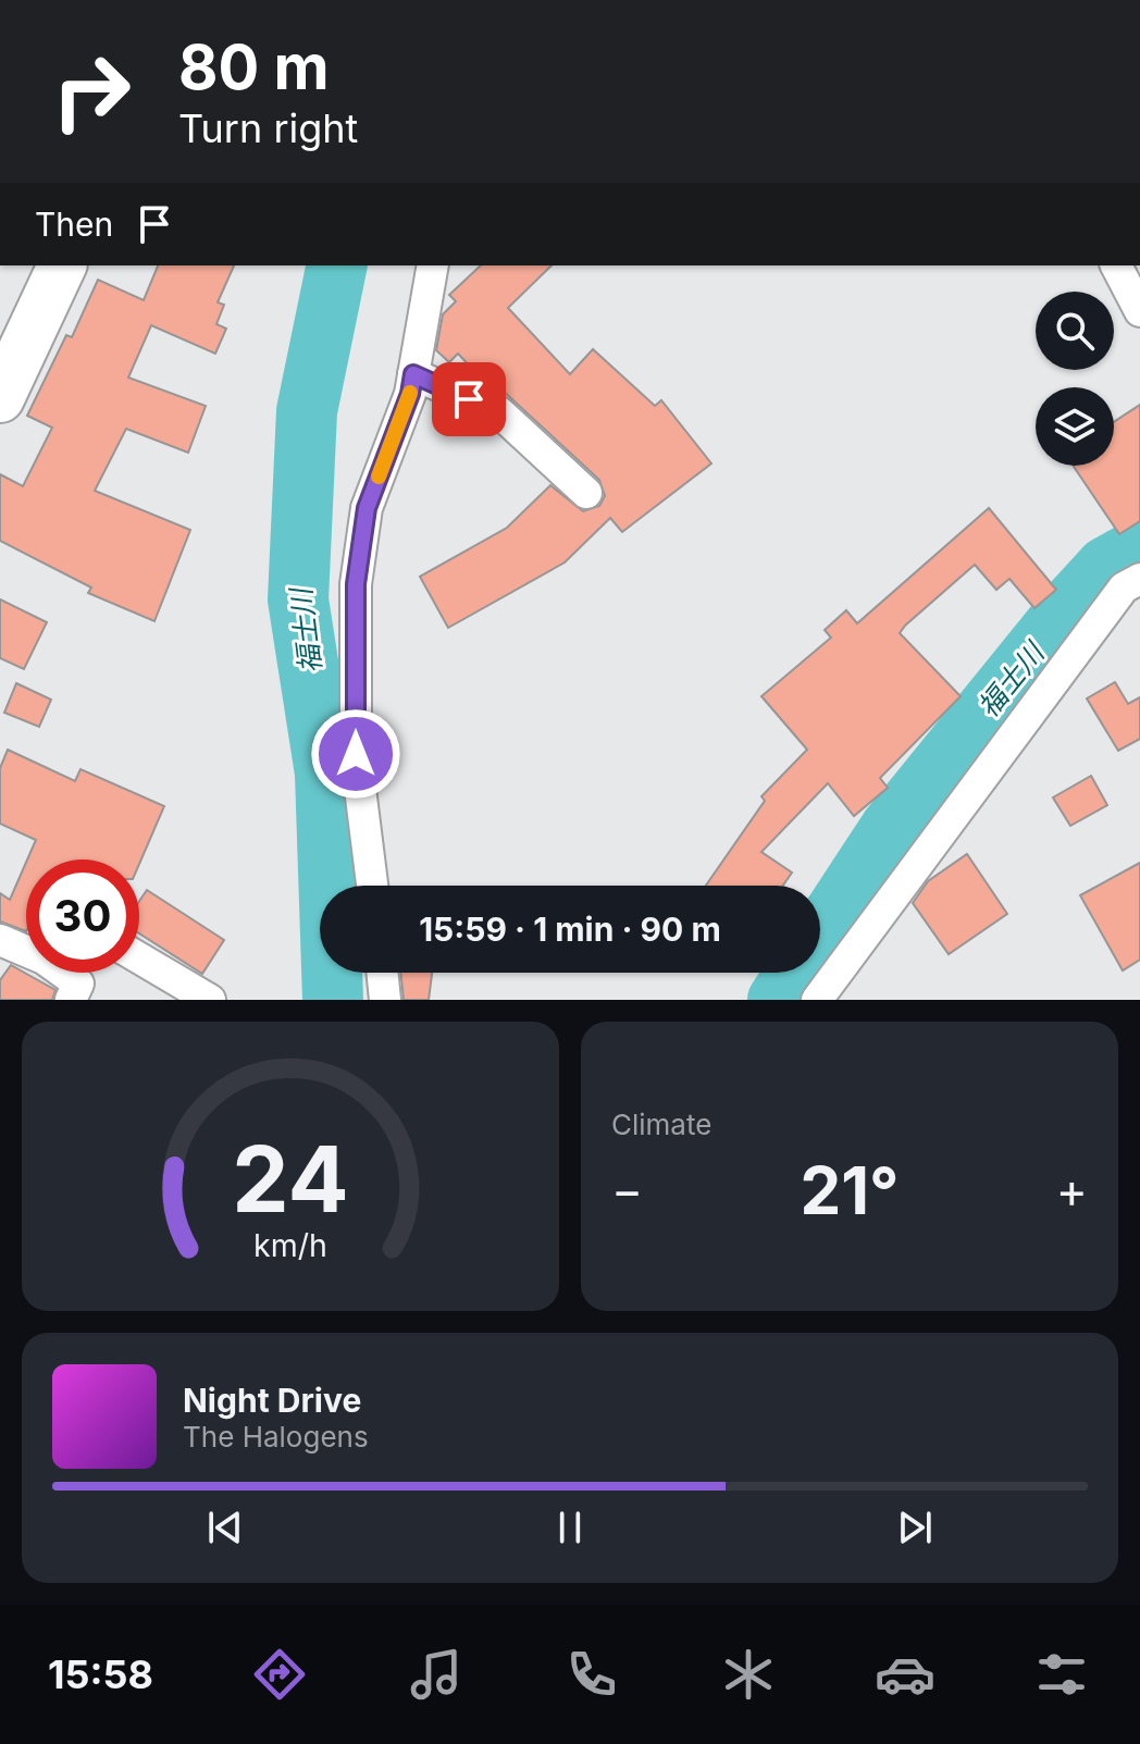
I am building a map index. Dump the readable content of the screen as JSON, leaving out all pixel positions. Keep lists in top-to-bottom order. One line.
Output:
{"water":["福士川"],"page":{"turn":["80 m","Turn right"],"then":"Then","limit":"30","trip":"15:59 · 1 min · 90 m","tile":"Climate","heat":["−","21°","+"],"song":["Night Drive","The Halogens"],"tabs":"15:58","gauge":["24","km/h"]}}
